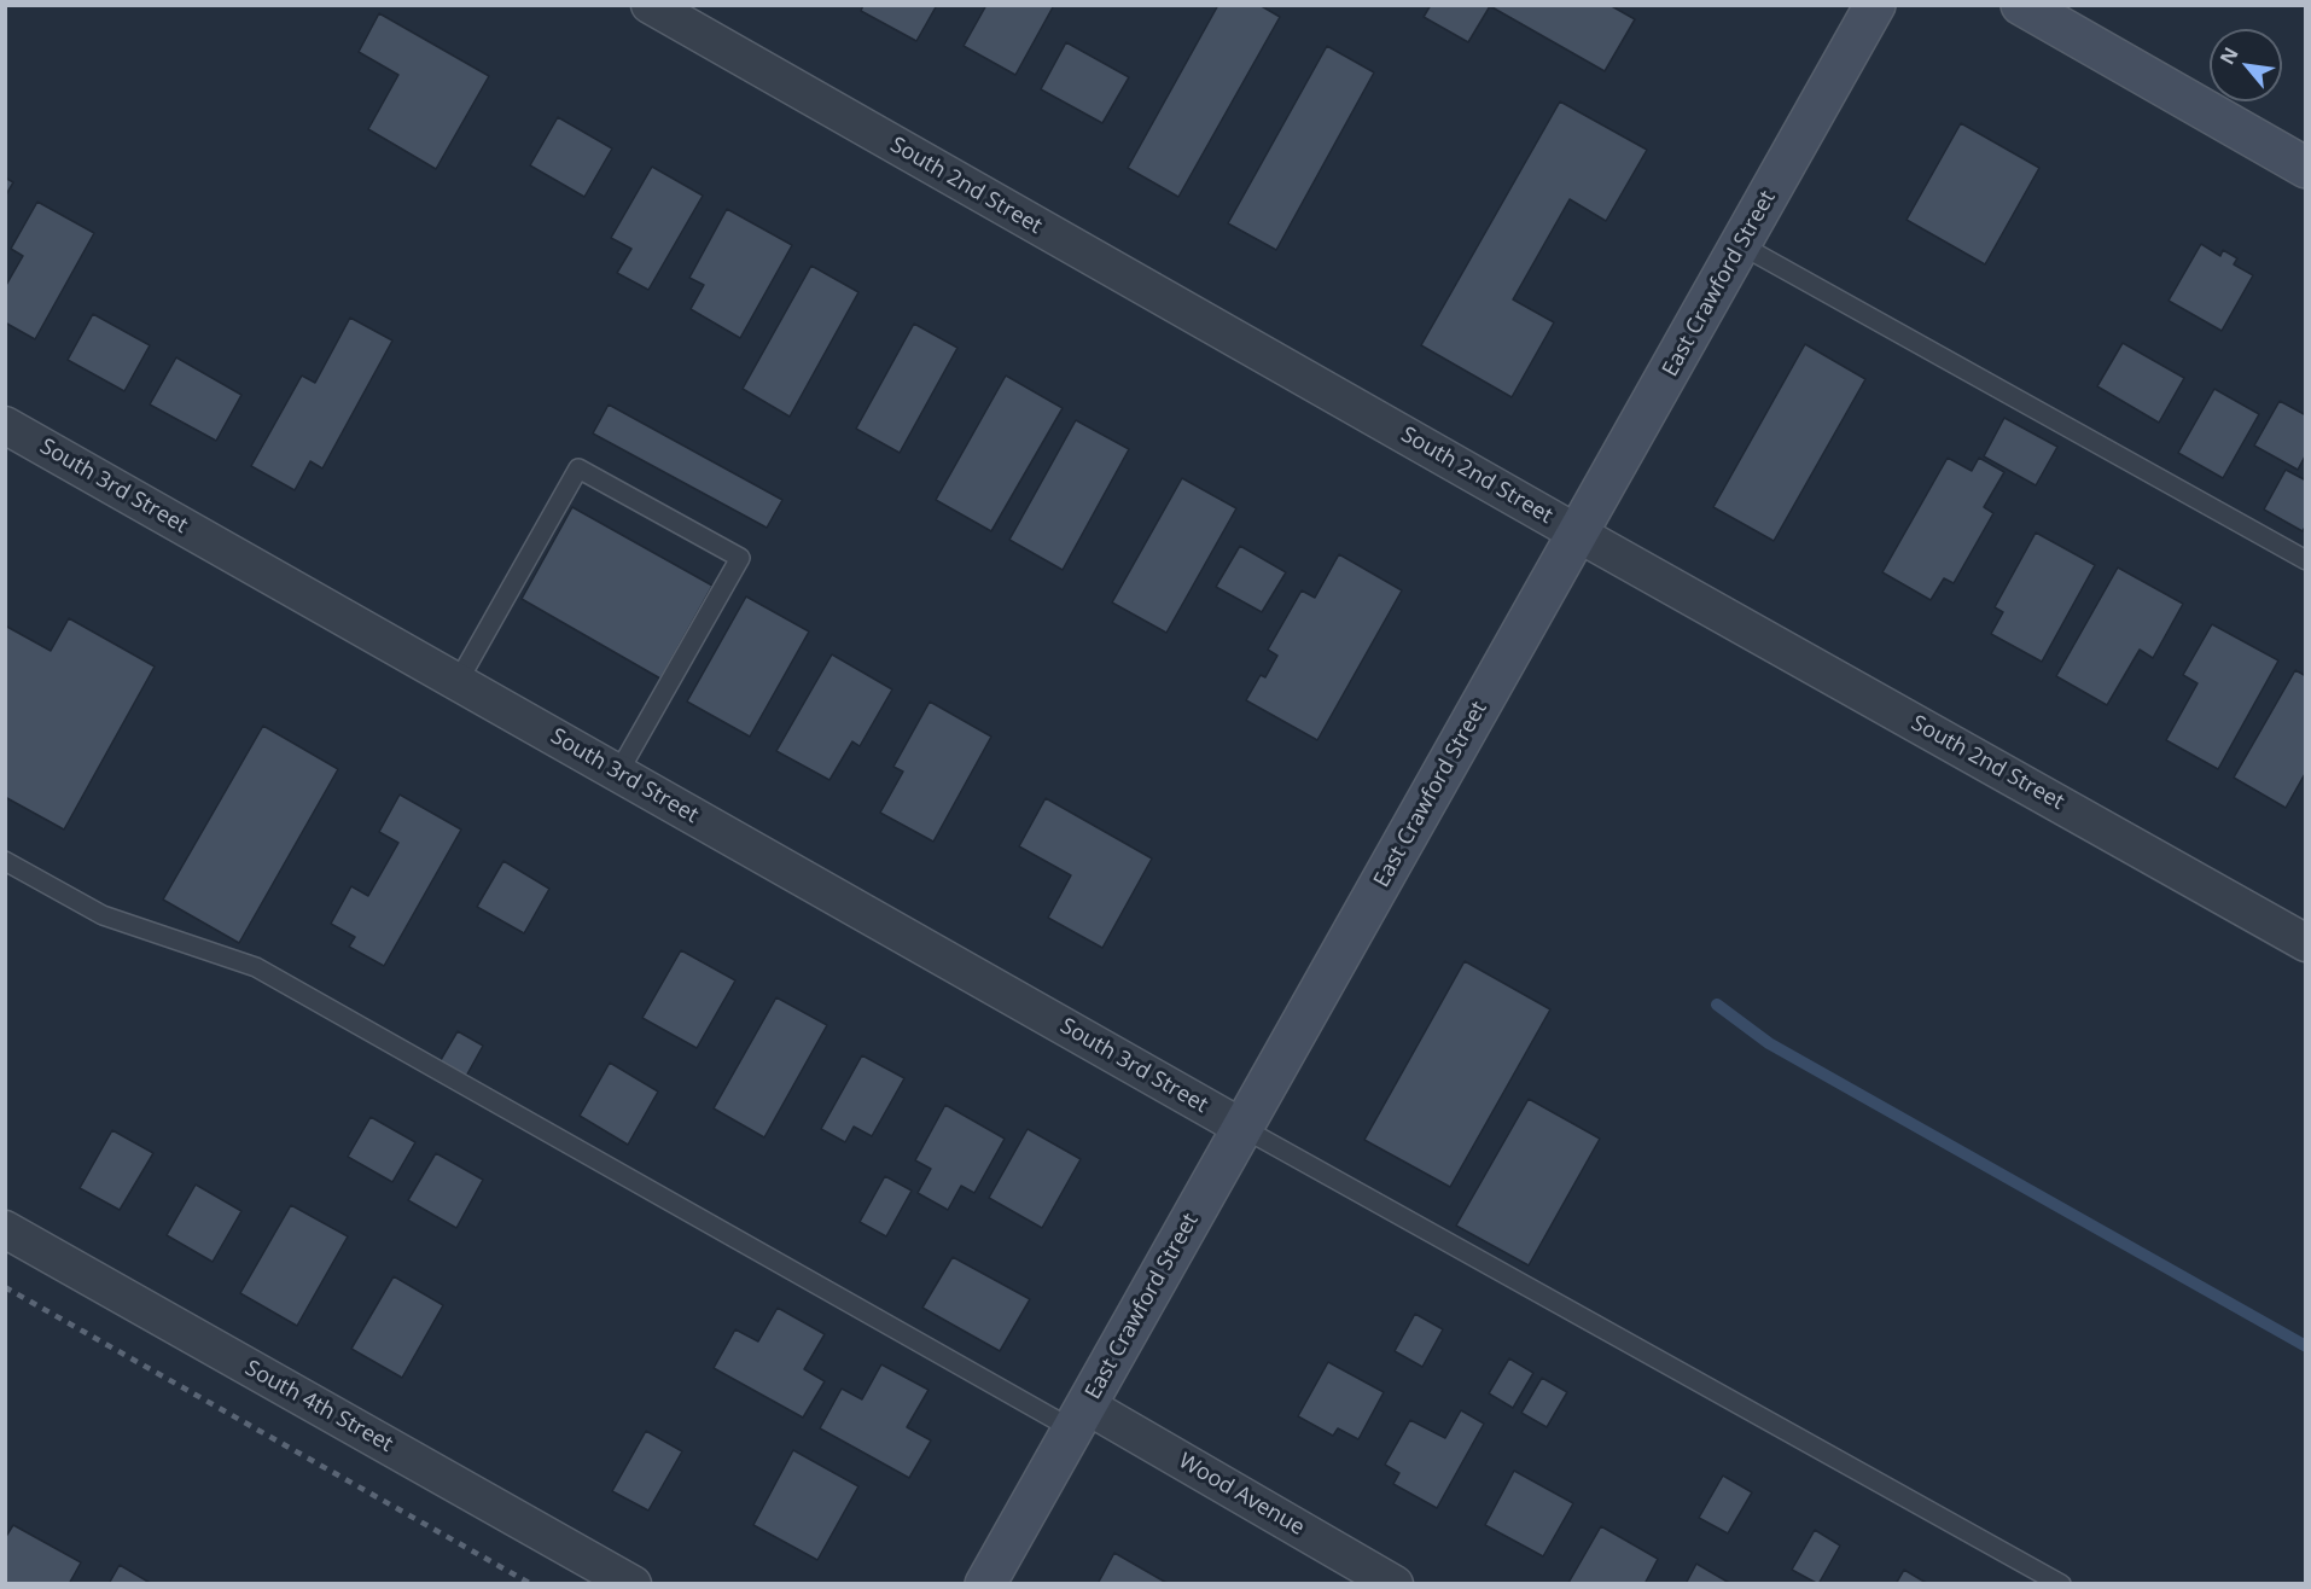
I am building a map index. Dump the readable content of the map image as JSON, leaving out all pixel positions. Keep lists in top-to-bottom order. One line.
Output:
{"streets":{"main road":["East Crawford Street"],"street":["South 2nd Street","South 3rd Street","South 4th Street","Wood Avenue"]},"crossings":[["South 2nd Street","East Crawford Street"],["East Crawford Street","South 3rd Street"],["East Crawford Street","Wood Avenue"]],"north":"top left"}
